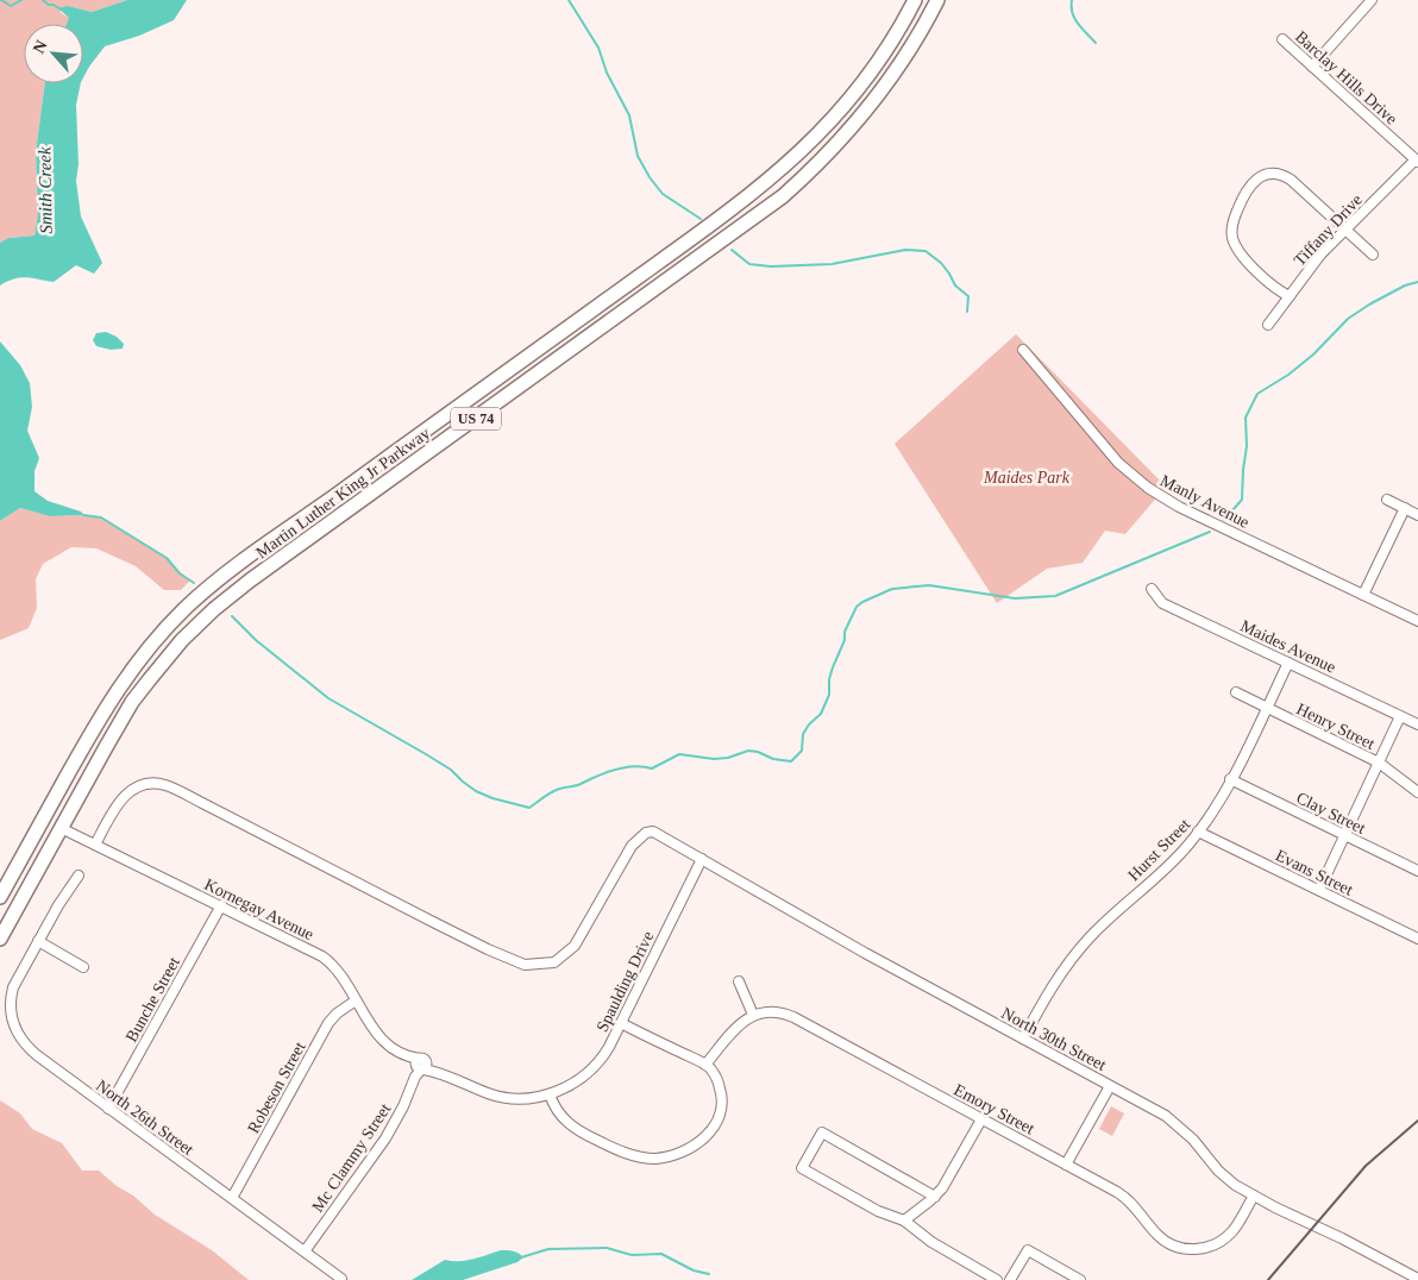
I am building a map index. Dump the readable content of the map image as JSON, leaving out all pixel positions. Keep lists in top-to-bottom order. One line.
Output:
{"streets":{"highway":["US 74","Martin Luther King Jr Parkway"],"street":["Barclay Hills Drive","Tiffany Drive","Manly Avenue","Maides Avenue","Henry Street","Clay Street","Hurst Street","Evans Street","Kornegay Avenue","Spaulding Drive","Bunche Street","North 30th Street","Robeson Street","Emory Street","North 26th Street","Mc Clammy Street"]},"crossings":[["Barclay Hills Drive","Tiffany Drive"],["Martin Luther King Jr Parkway","Kornegay Avenue"],["Maides Avenue","Hurst Street"],["Henry Street","Hurst Street"],["Clay Street","Hurst Street"],["Hurst Street","Evans Street"],["Hurst Street","North 30th Street"],["Kornegay Avenue","Spaulding Drive"],["Kornegay Avenue","Bunche Street"],["Kornegay Avenue","North 30th Street"],["Kornegay Avenue","Robeson Street"],["Kornegay Avenue","Mc Clammy Street"],["Spaulding Drive","North 30th Street"],["Bunche Street","North 26th Street"],["North 30th Street","Emory Street"],["Robeson Street","North 26th Street"],["North 26th Street","Mc Clammy Street"]],"water":["Smith Creek"],"parks":["Maides Park"],"north":"top left"}
